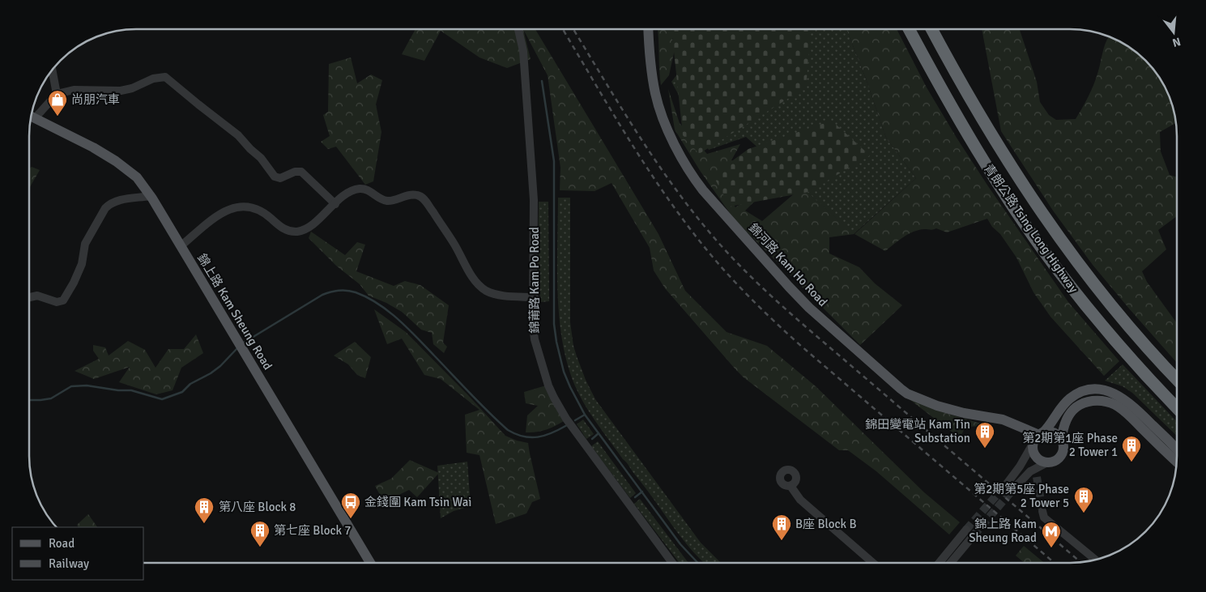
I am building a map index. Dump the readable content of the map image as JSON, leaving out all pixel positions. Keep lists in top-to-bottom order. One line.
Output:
{"streets":{"highway":["青朗公路 Tsing Long Highway"],"main road":["錦河路 Kam Ho Road","錦上路 Kam Sheung Road"],"street":["錦莆路 Kam Po Road"]},"places":{"shop":["尚朋汽車"],"building":["錦田變電站 Kam Tin Substation","第2期第1座 Phase 2 Tower 1","第2期第5座 Phase 2 Tower 5","第八座 Block 8","B座 Block B","第七座 Block 7"],"bus stop":["金錢圍 Kam Tsin Wai"],"metro station":["錦上路 Kam Sheung Road"]},"legend":["Road","Railway"],"north":"bottom"}
